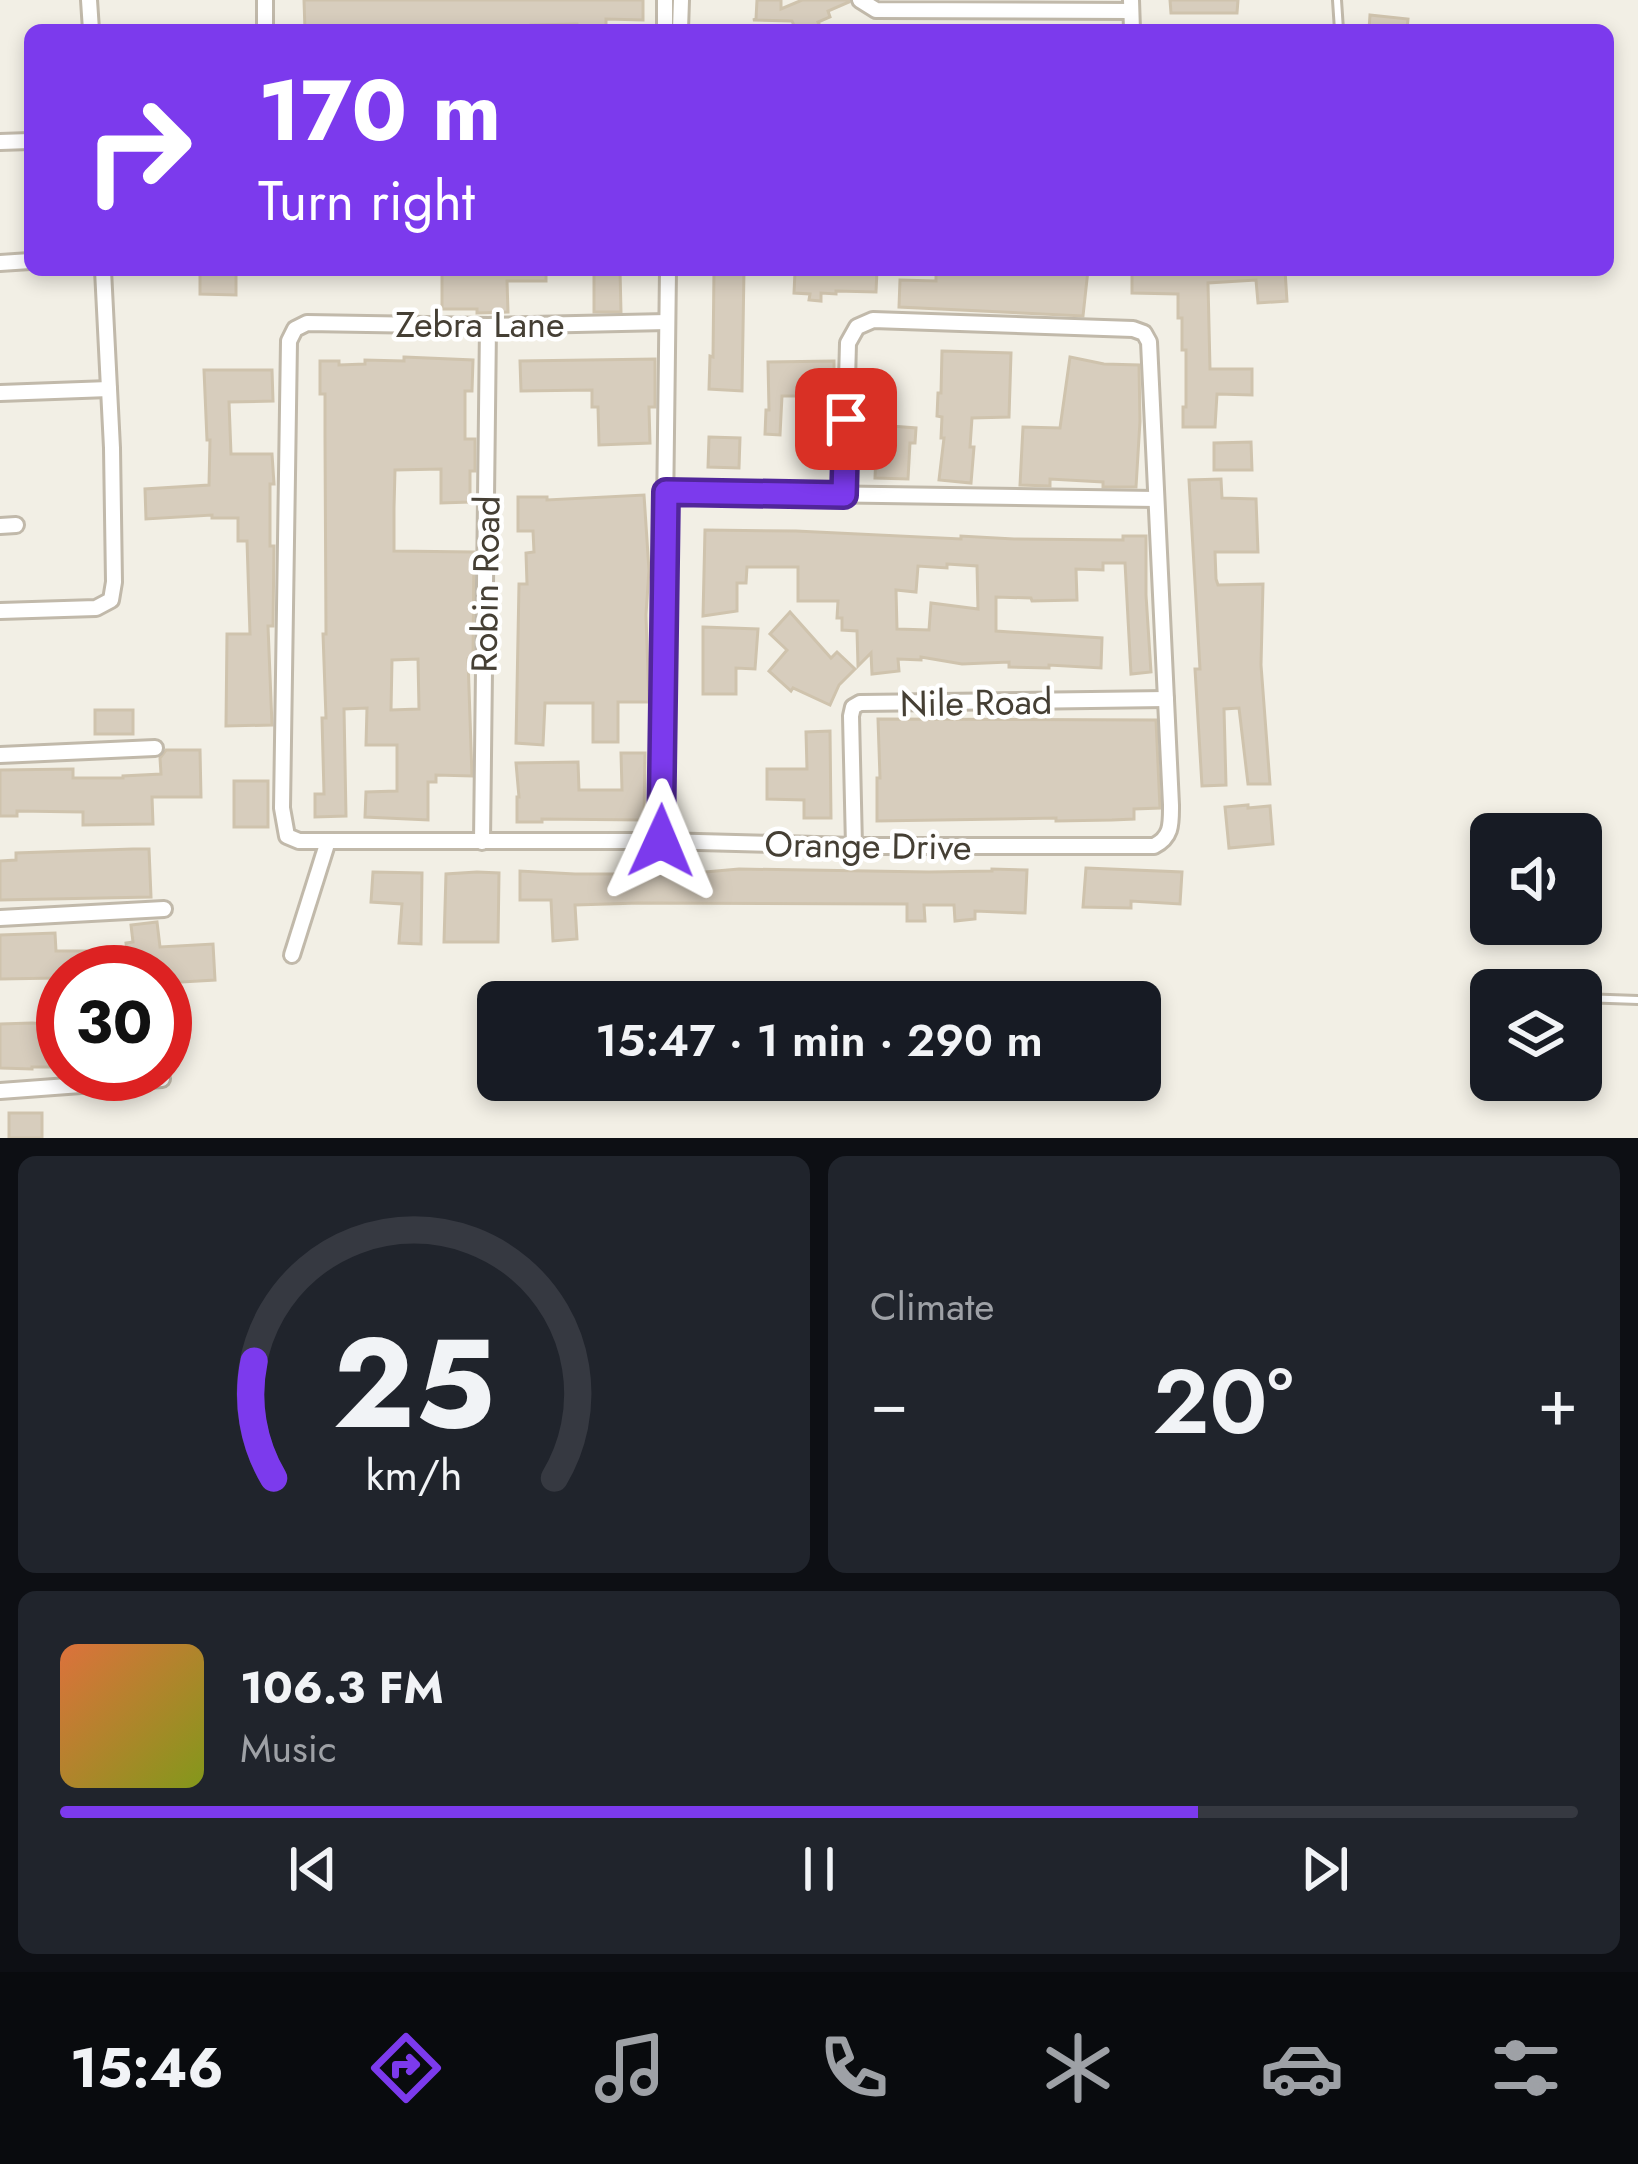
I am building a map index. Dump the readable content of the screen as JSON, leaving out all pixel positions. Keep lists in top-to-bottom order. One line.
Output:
{"streets":{"street":["Zebra Lane","Robin Road","Nile Road","Orange Drive"]},"crossings":[["Zebra Lane","Robin Road"],["Zebra Lane","Orange Drive"],["Robin Road","Orange Drive"],["Nile Road","Orange Drive"]],"page":{"turn":["170 m","Turn right"],"limit":"30","trip":"15:47 · 1 min · 290 m","tile":"Climate","heat":["−","20°","+"],"song":["106.3 FM","Music"],"tabs":"15:46","gauge":["25","km/h"]}}
